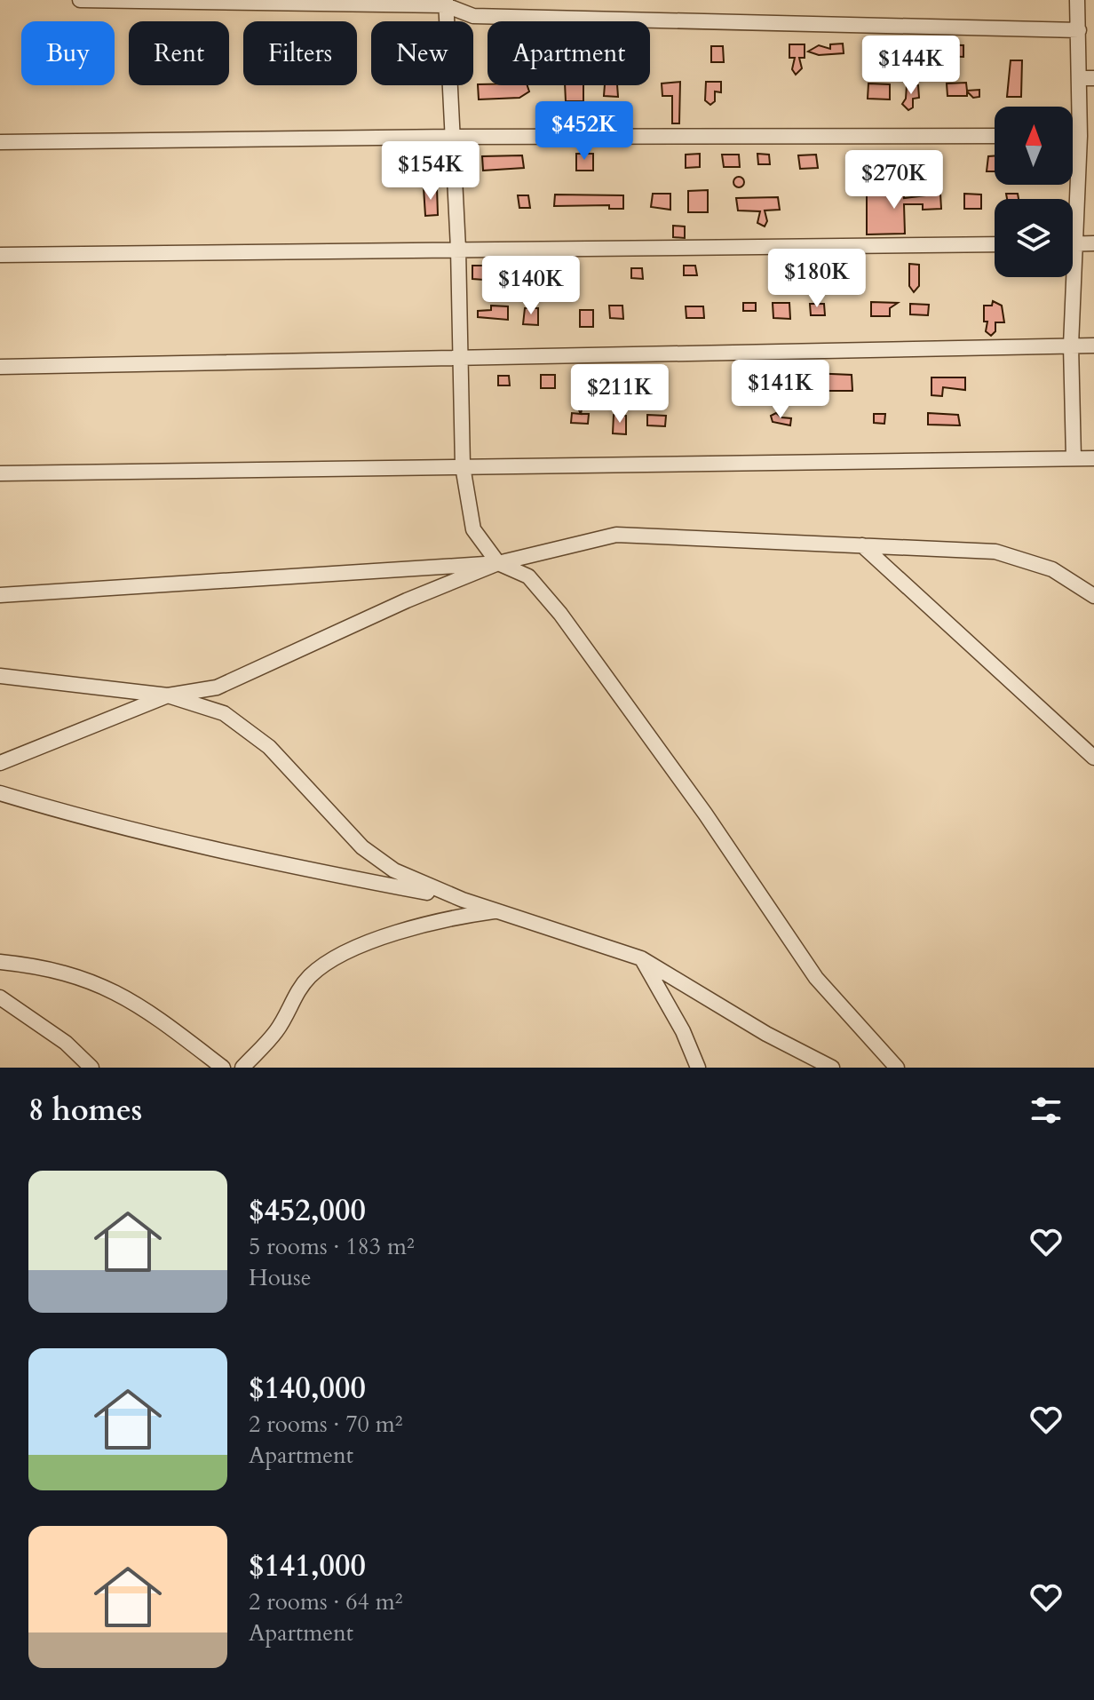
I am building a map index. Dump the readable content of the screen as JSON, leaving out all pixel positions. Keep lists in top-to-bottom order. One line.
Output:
{"north":"top","page":{"chip":["Buy","Rent","Filters","New","Apartment"],"price":["$144K","$452K","$154K","$270K","$180K","$140K","$141K","$211K"],"heading":"8 homes","list":[{"name":"$452,000","note":"5 rooms · 183 m² · House"},{"name":"$140,000","note":"2 rooms · 70 m² · Apartment"},{"name":"$141,000","note":"2 rooms · 64 m² · Apartment"}]}}
